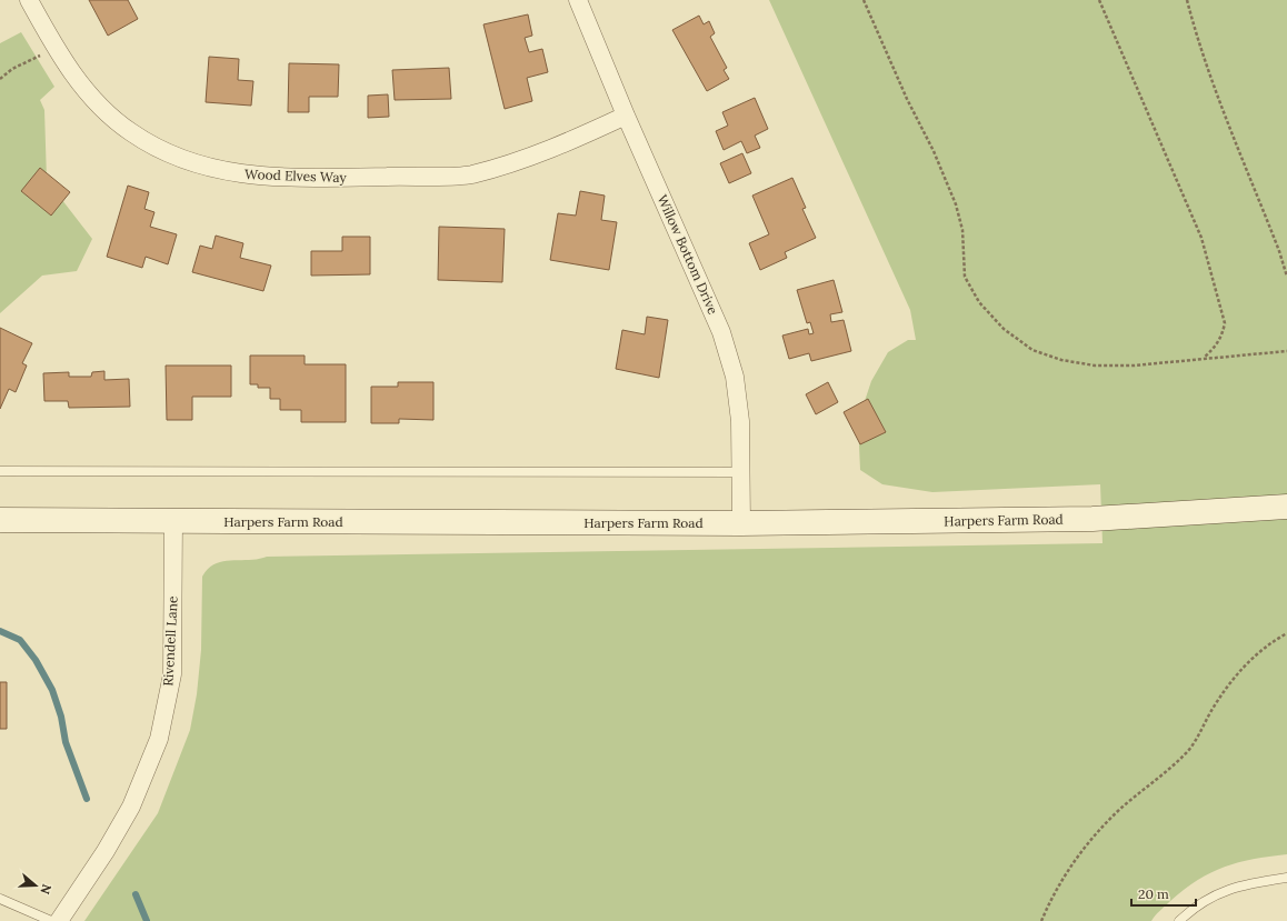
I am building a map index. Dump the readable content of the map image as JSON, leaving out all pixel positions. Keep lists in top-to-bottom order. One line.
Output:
{"streets":{"main road":["Harpers Farm Road"],"street":["Wood Elves Way","Willow Bottom Drive","Rivendell Lane"]},"crossings":[["Wood Elves Way","Willow Bottom Drive"],["Willow Bottom Drive","Harpers Farm Road"],["Harpers Farm Road","Rivendell Lane"]],"scale_bar":"20 m","north":"right"}
